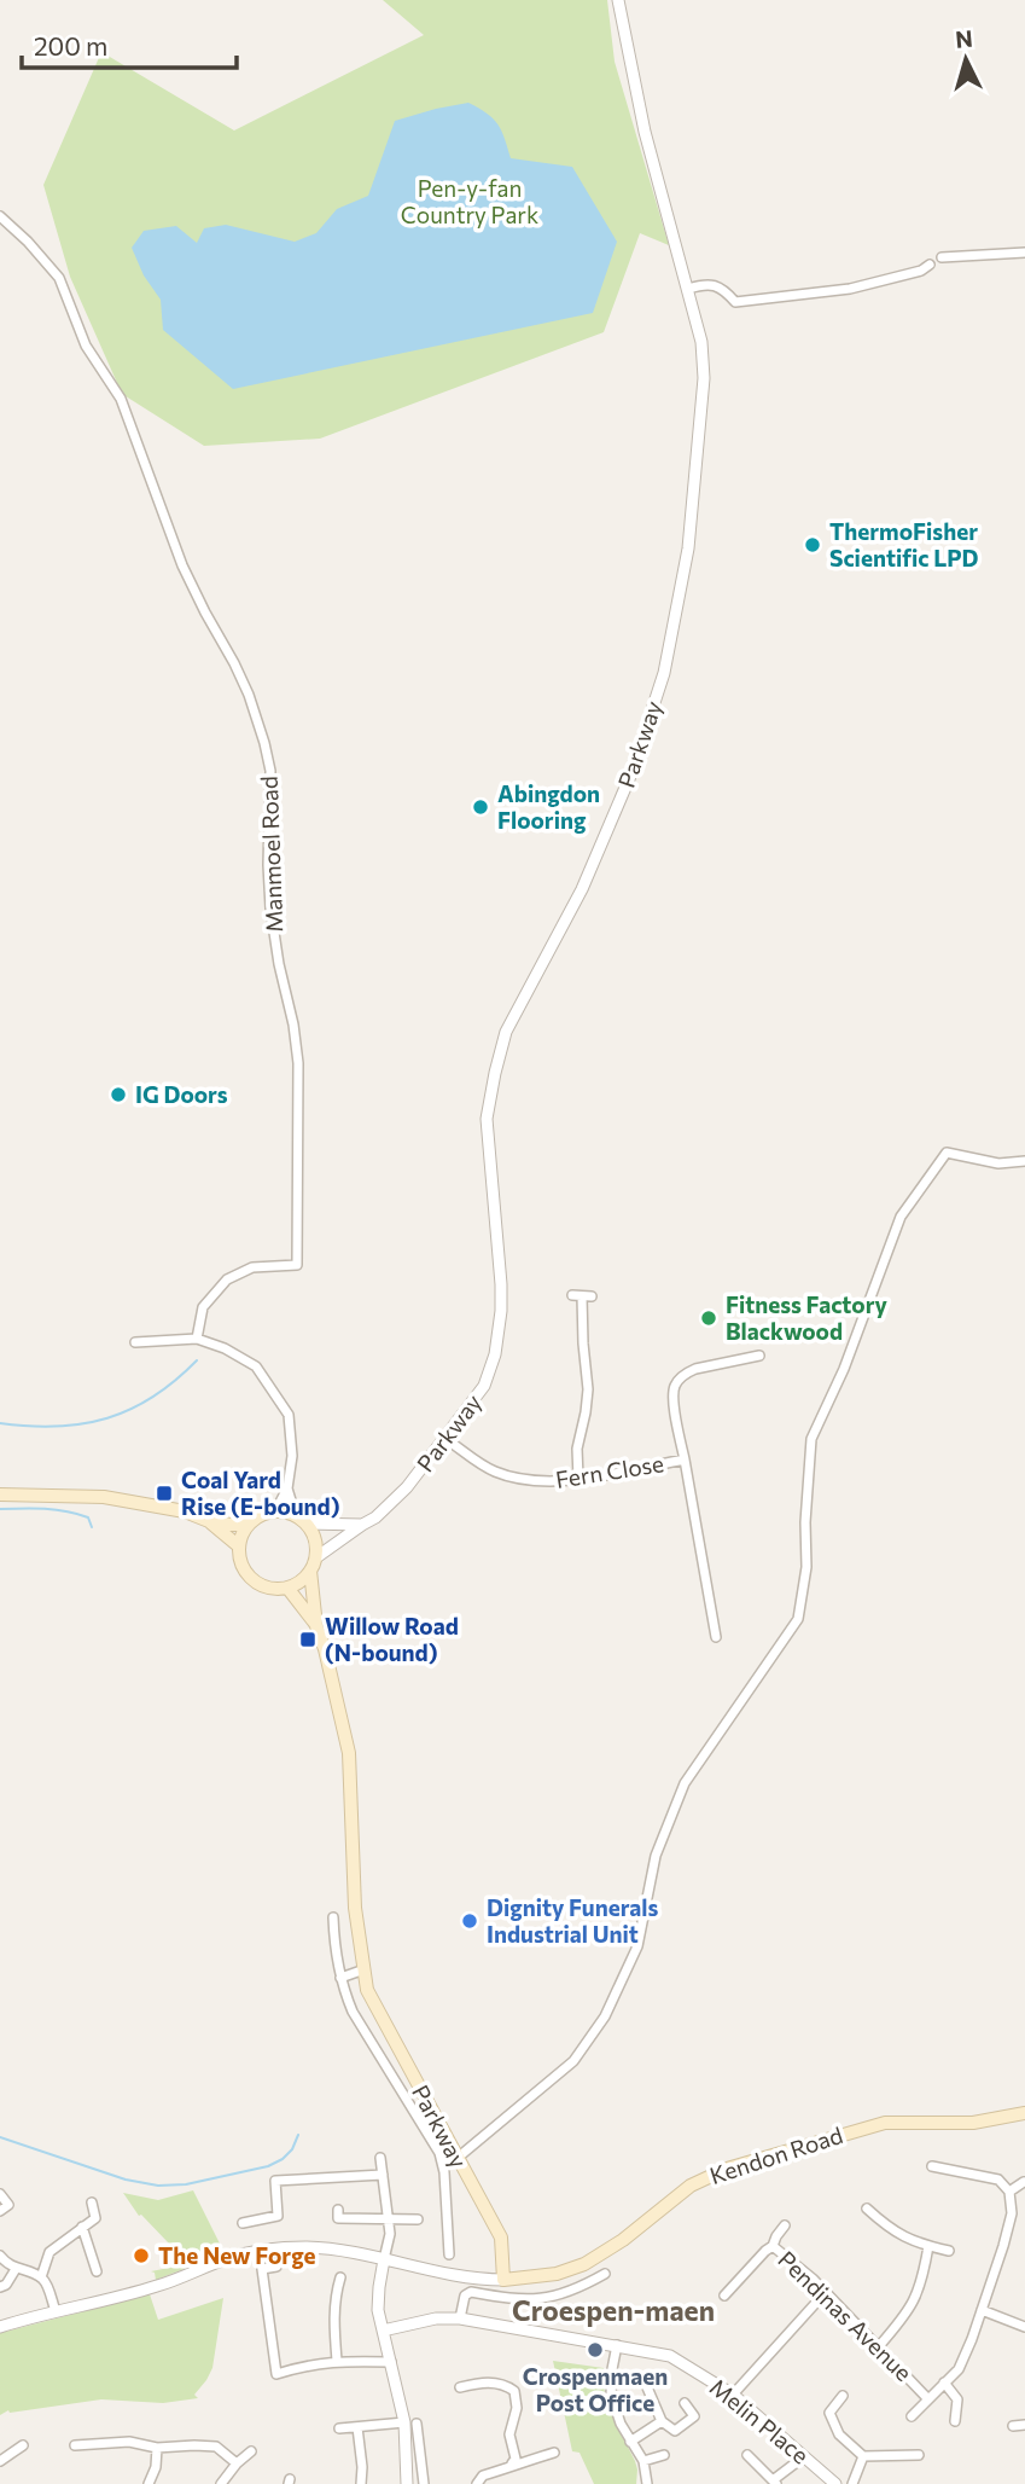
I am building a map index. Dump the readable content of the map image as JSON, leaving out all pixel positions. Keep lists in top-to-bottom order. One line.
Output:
{"streets":{"main road":["Parkway","Kendon Road"],"street":["Manmoel Road","Fern Close","Pendinas Avenue","Melin Place"]},"crossings":[["Parkway","Fern Close"],["Parkway","Kendon Road"]],"districts":["Croespen-maen"],"parks":["Pen-y-fan Country Park"],"places":{"other":["ThermoFisher Scientific LPD","Abingdon Flooring","IG Doors","Fitness Factory Blackwood","Dignity Funerals Industrial Unit","The New Forge","Crospenmaen Post Office"],"transit":["Coal Yard Rise (E-bound)","Willow Road (N-bound)"]},"scale_bar":"200 m","north":"top"}
